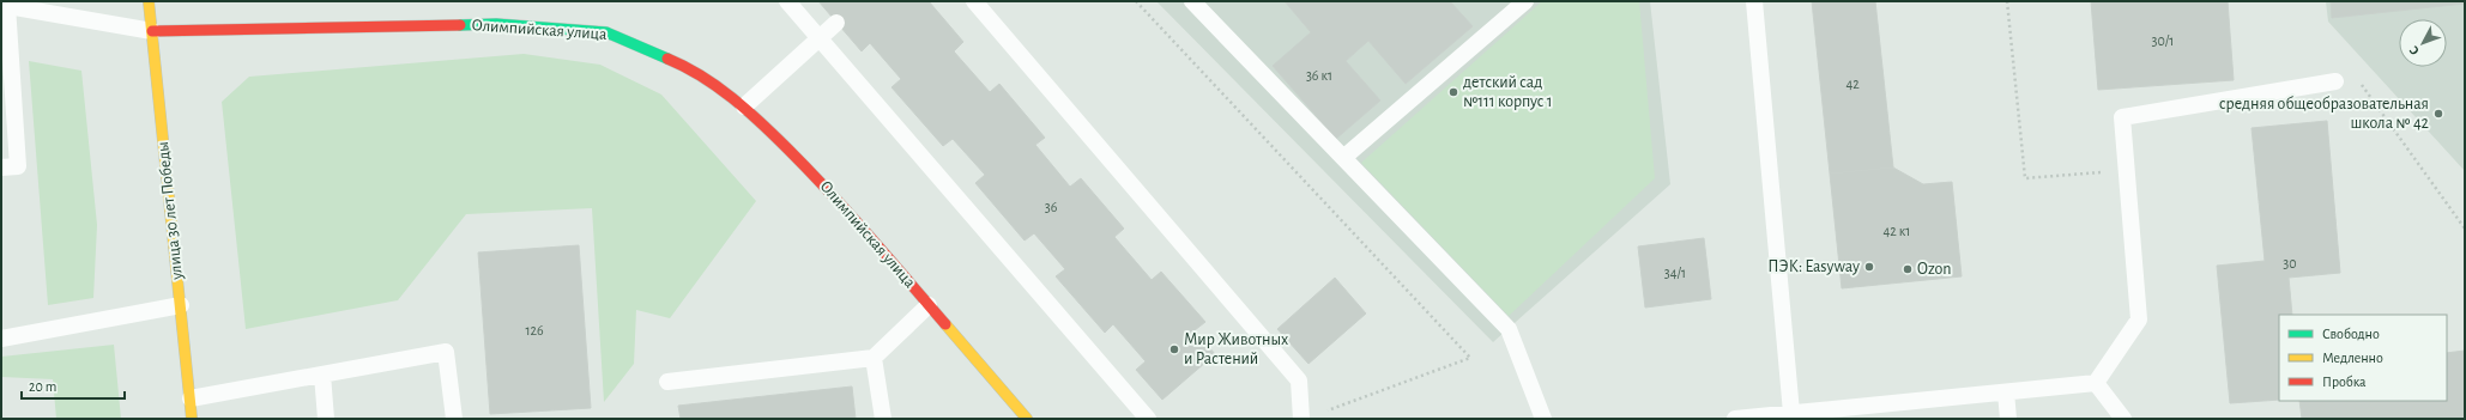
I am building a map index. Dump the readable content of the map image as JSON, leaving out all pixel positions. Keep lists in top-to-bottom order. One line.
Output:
{"streets":{"street":["Олимпийская улица","улица 30 лет Победы"]},"crossings":[["Олимпийская улица","улица 30 лет Победы"]],"places":["детский сад №111 корпус 1","средняя общеобразовательная школа № 42","ПЭК: Easyway","Ozon","Мир Животных и Растений"],"house_numbers":["30/1","36 к1","42","36","42 к1","30","34/1","126"],"legend":["Свободно","Медленно","Пробка"],"scale_bar":"20 m","north":"bottom left"}
